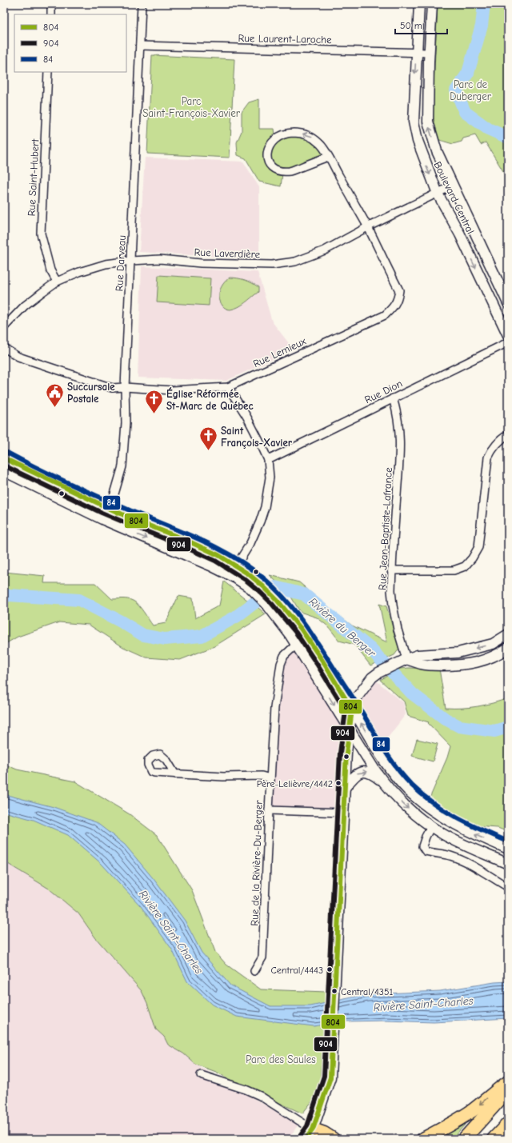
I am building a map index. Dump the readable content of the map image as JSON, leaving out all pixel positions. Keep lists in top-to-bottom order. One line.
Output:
{"streets":{"street":["Rue Laurent-Laroche","Rue Saint-Hubert","Boulevard Central","Rue Laverdière","Rue Darveau","Rue Lemieux","Rue Dion","Rue Jean-Baptiste-Lafrance","Rue de la Rivière-Du-Berger"]},"crossings":[["Rue Laurent-Laroche","Boulevard Central"],["Rue Laurent-Laroche","Rue Darveau"],["Rue Saint-Hubert","Rue Laverdière"],["Boulevard Central","Rue Laverdière"],["Rue Laverdière","Rue Darveau"],["Rue Laverdière","Rue Lemieux"],["Rue Darveau","Rue Lemieux"],["Rue Dion","Rue Jean-Baptiste-Lafrance"]],"water":["Rivière du Berger","Rivière Saint-Charles"],"parks":["Parc de Duberger","Parc Saint-François-Xavier","Parc des Saules"],"places":{"public building":["Succursale Postale"],"church":["Église Réformée St-Marc de Québec","Saint François-Xavier"],"other":["Père-Lelièvre/4442","Central/4443","Central/4351"]},"lines":["transit line 84","transit line 804","transit line 904"],"legend":["804","904","84"],"scale_bar":"50 m"}
